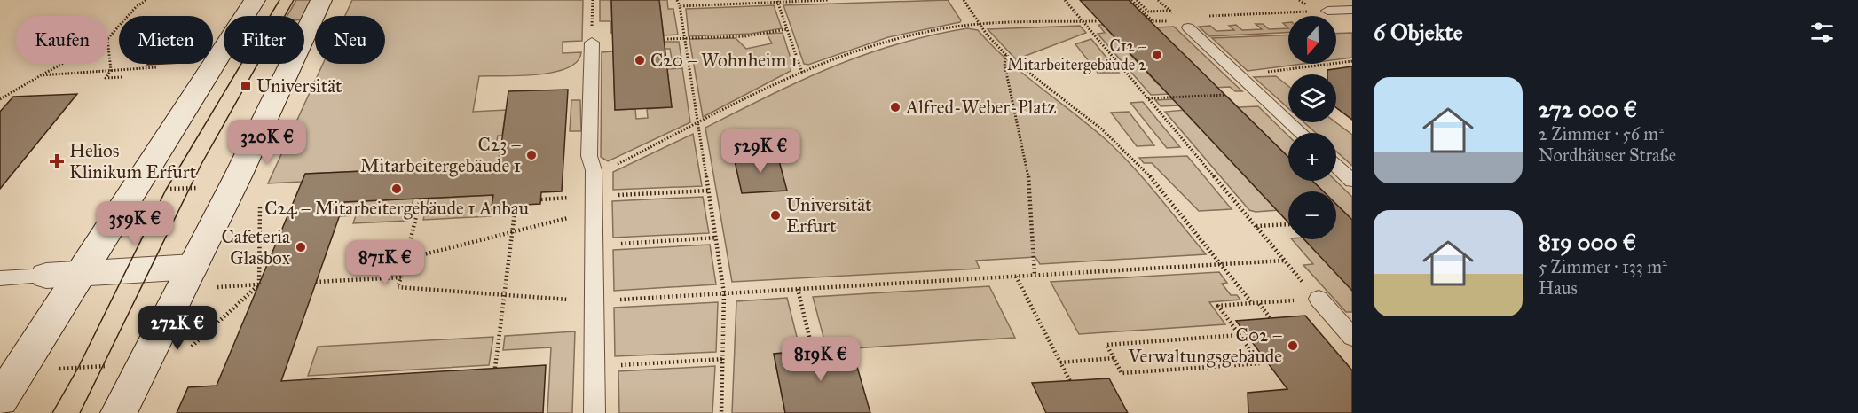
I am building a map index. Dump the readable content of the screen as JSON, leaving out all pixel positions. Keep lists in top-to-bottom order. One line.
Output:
{"places":{"other":["C12 – Mitarbeitergebäude 2","C20 – Wohnheim 1","Alfred-Weber-Platz","C23 – Mitarbeitergebäude 1","C24 – Mitarbeitergebäude 1 Anbau","Universität Erfurt","Cafeteria Glasbox","C02 – Verwaltungsgebäude"],"transit":["Universität"],"health":["Helios Klinikum Erfurt"]},"north":"bottom","page":{"heading":"6 Objekte","map_buttons":["+","−"],"chip":["Kaufen","Mieten","Filter","Neu"],"list":[{"name":"272 000 €","note":"2 Zimmer · 56 m² · Nordhäuser Straße"},{"name":"819 000 €","note":"5 Zimmer · 133 m² · Haus"}],"price":["320K €","529K €","359K €","871K €","272K €","819K €"]}}
